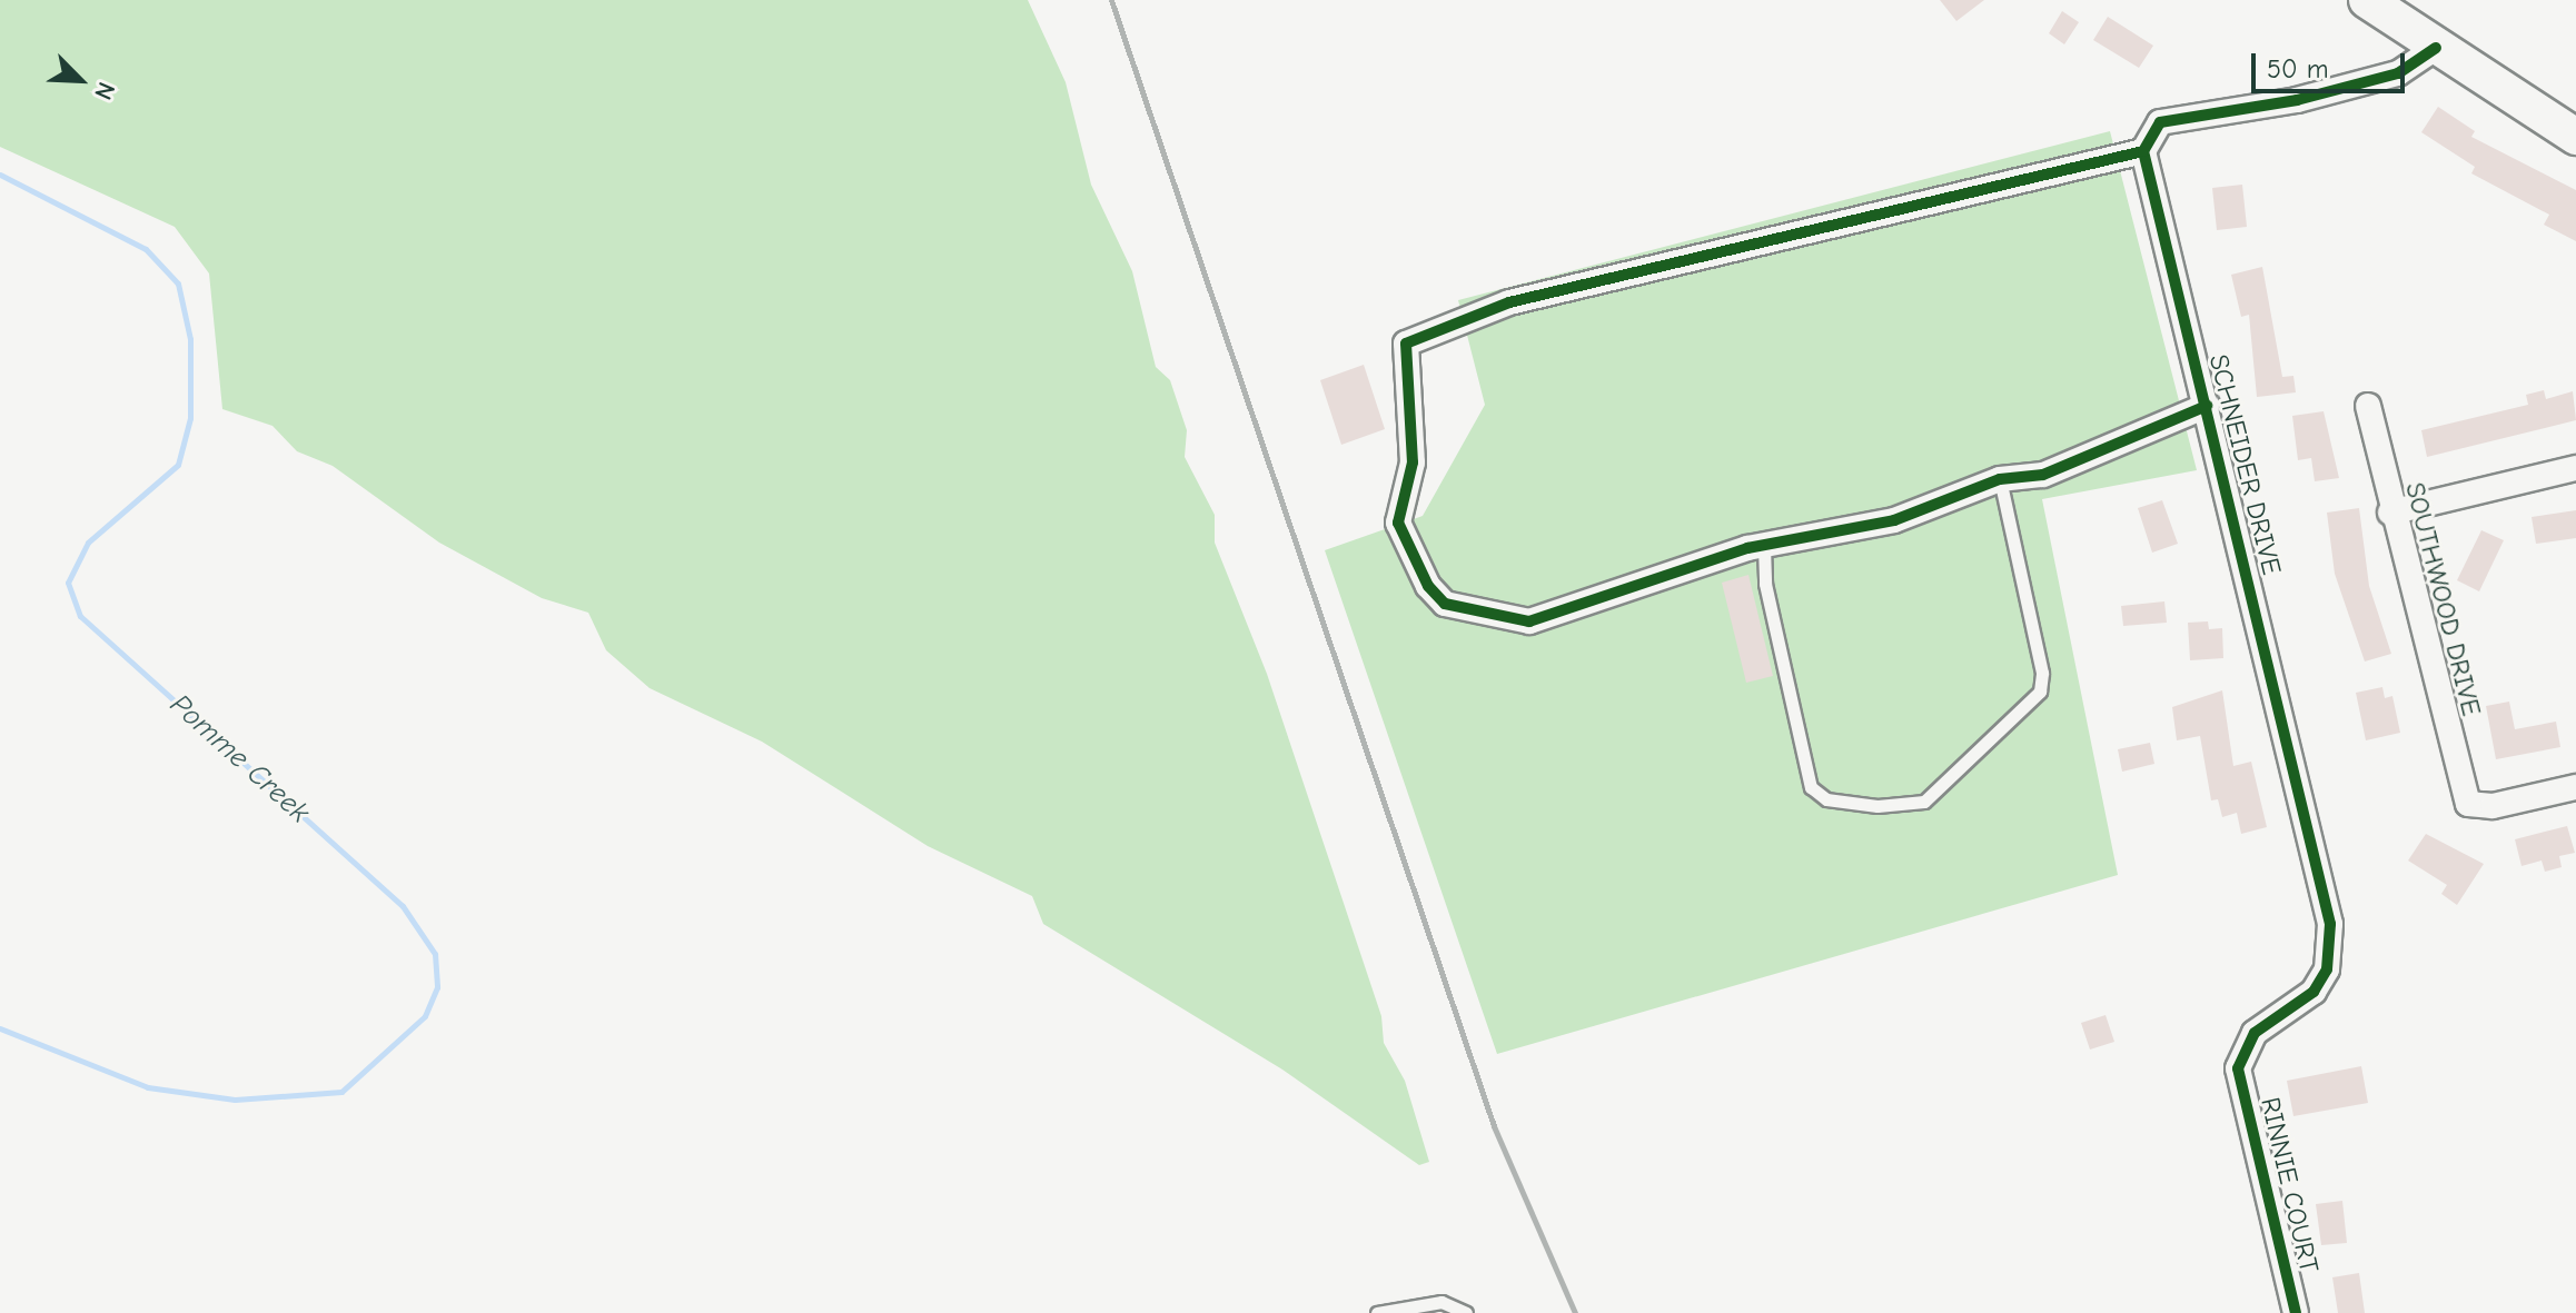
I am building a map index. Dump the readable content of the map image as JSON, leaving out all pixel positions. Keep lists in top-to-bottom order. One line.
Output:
{"streets":{"street":["SCHNEIDER DRIVE","SOUTHWOOD DRIVE","RINNIE COURT"]},"crossings":[["SCHNEIDER DRIVE","RINNIE COURT"]],"water":["Pomme Creek"],"scale_bar":"50 m","north":"bottom right"}
